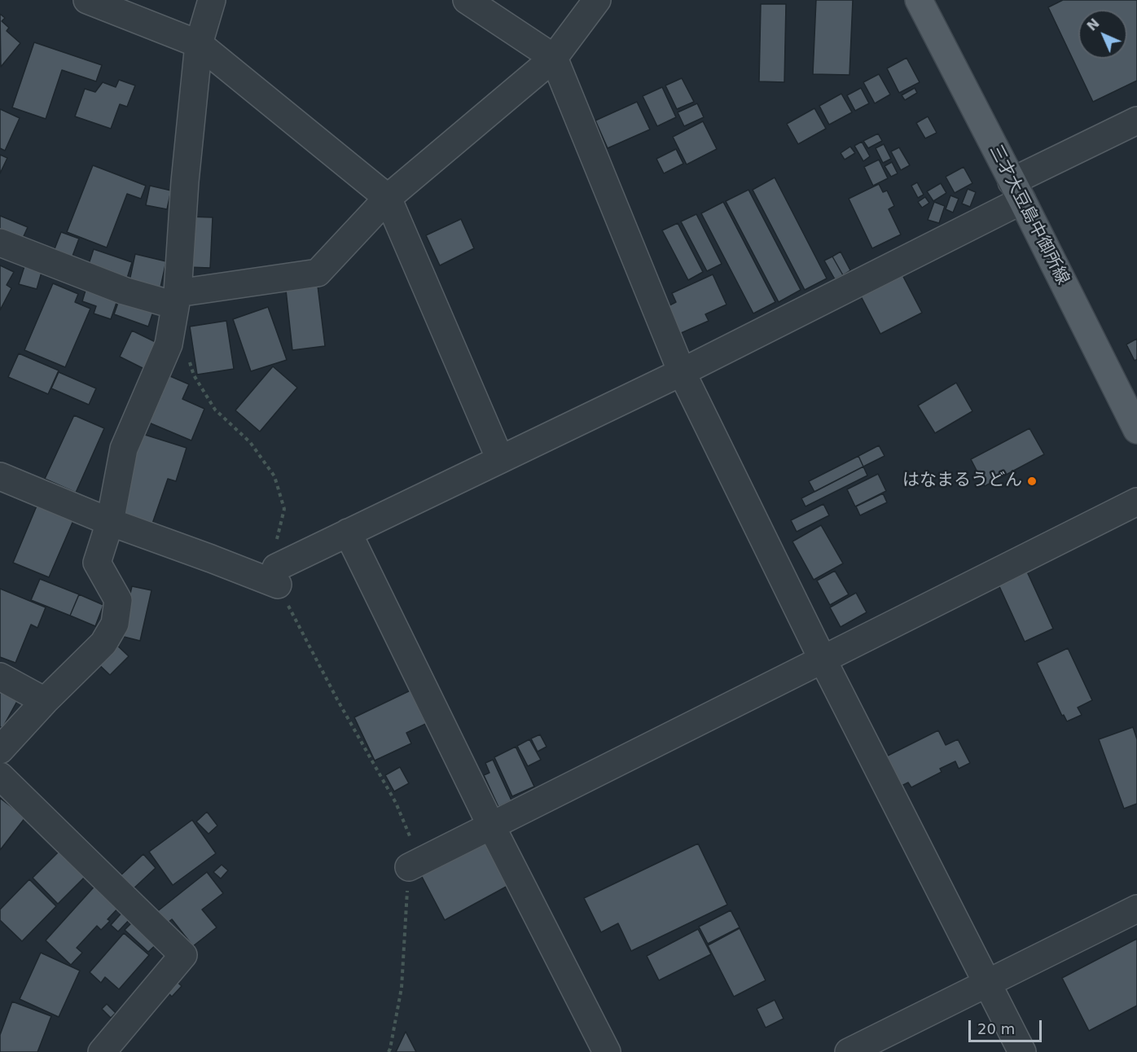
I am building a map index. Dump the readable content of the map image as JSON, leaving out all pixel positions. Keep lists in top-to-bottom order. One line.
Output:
{"streets":{"main road":["三才大豆島中御所線"]},"places":["はなまるうどん"],"scale_bar":"20 m","north":"top left"}
